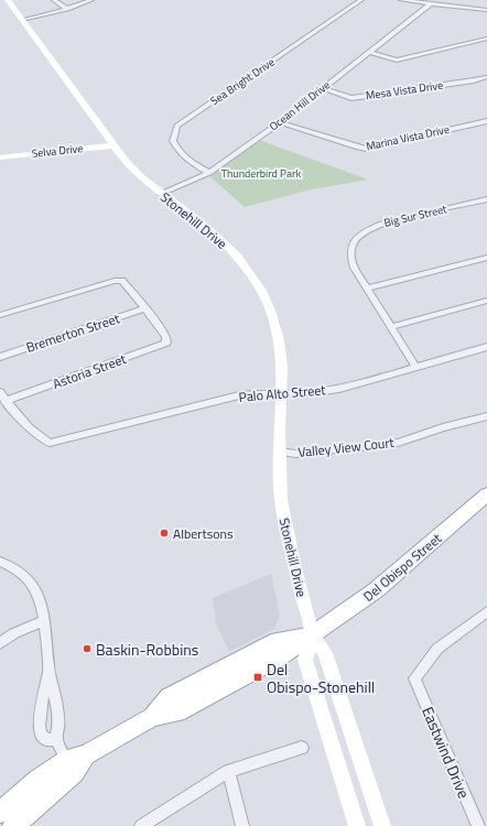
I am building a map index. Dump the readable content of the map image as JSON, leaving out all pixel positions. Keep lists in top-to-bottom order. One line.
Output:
{"streets":{"main road":["Selva Drive","Stonehill Drive","Del Obispo Street"],"street":["Sea Bright Drive","Mesa Vista Drive","Ocean Hill Drive","Marina Vista Drive","Big Sur Street","Bremerton Street","Astoria Street","Palo Alto Street","Valley View Court","Eastwind Drive"]},"crossings":[["Sea Bright Drive","Ocean Hill Drive"],["Mesa Vista Drive","Ocean Hill Drive"],["Ocean Hill Drive","Marina Vista Drive"],["Ocean Hill Drive","Stonehill Drive"],["Selva Drive","Stonehill Drive"],["Stonehill Drive","Palo Alto Street"],["Stonehill Drive","Valley View Court"],["Stonehill Drive","Del Obispo Street"],["Bremerton Street","Astoria Street"],["Astoria Street","Palo Alto Street"]],"parks":["Thunderbird Park"],"places":{"other":["Albertsons","Baskin-Robbins"],"transit":["Del Obispo-Stonehill"]}}
